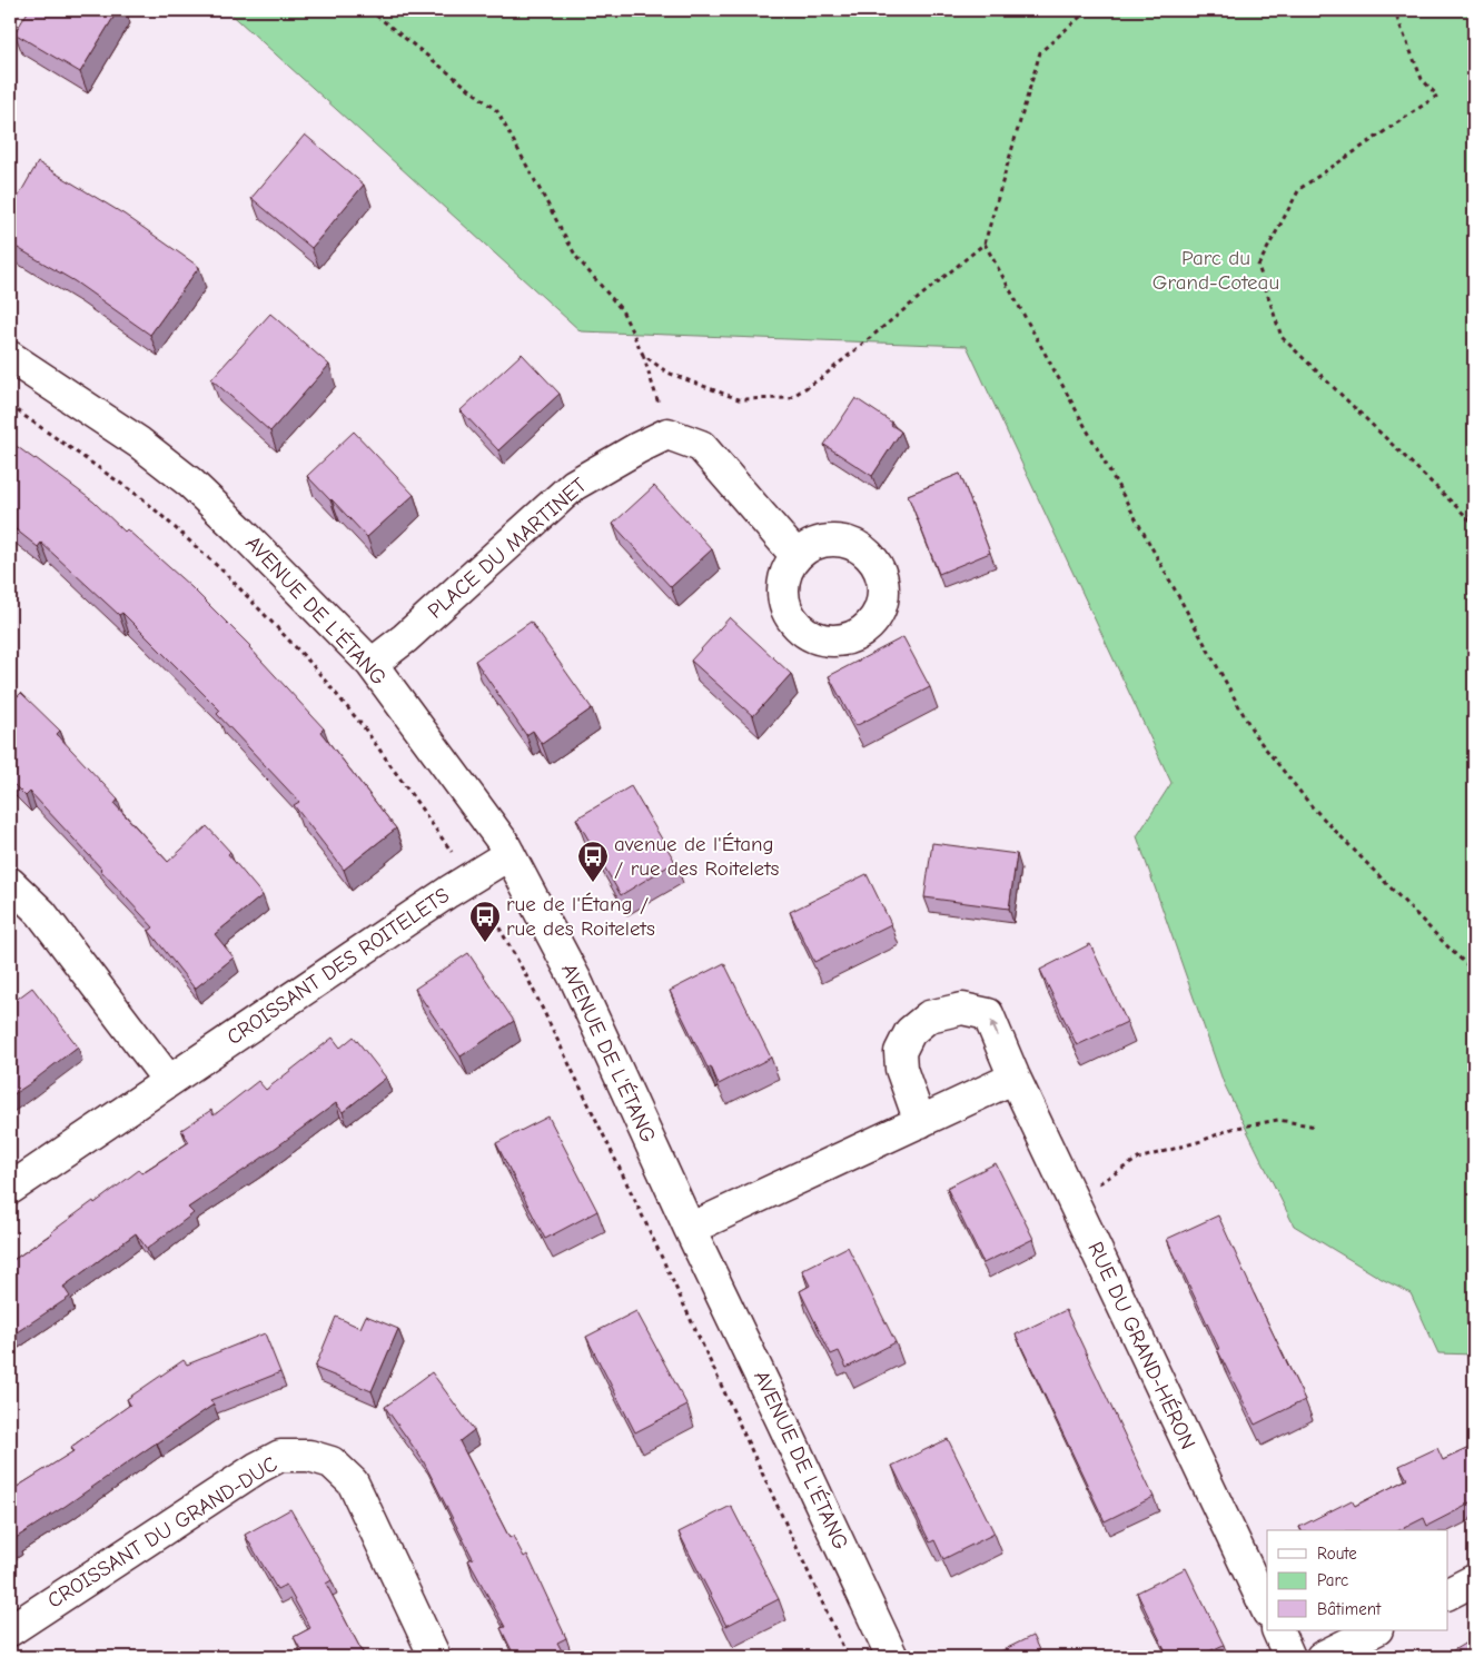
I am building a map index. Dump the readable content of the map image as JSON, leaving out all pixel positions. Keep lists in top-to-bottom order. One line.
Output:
{"streets":{"street":["PLACE DU MARTINET","AVENUE DE L'ÉTANG","CROISSANT DES ROITELETS","RUE DU GRAND-HÉRON","CROISSANT DU GRAND-DUC"]},"crossings":[["PLACE DU MARTINET","AVENUE DE L'ÉTANG"],["AVENUE DE L'ÉTANG","CROISSANT DES ROITELETS"]],"parks":["Parc du Grand-Coteau"],"places":{"bus stop":["avenue de l'Étang / rue des Roitelets","rue de l'Étang / rue des Roitelets"]},"legend":["Route","Parc","Bâtiment"]}
